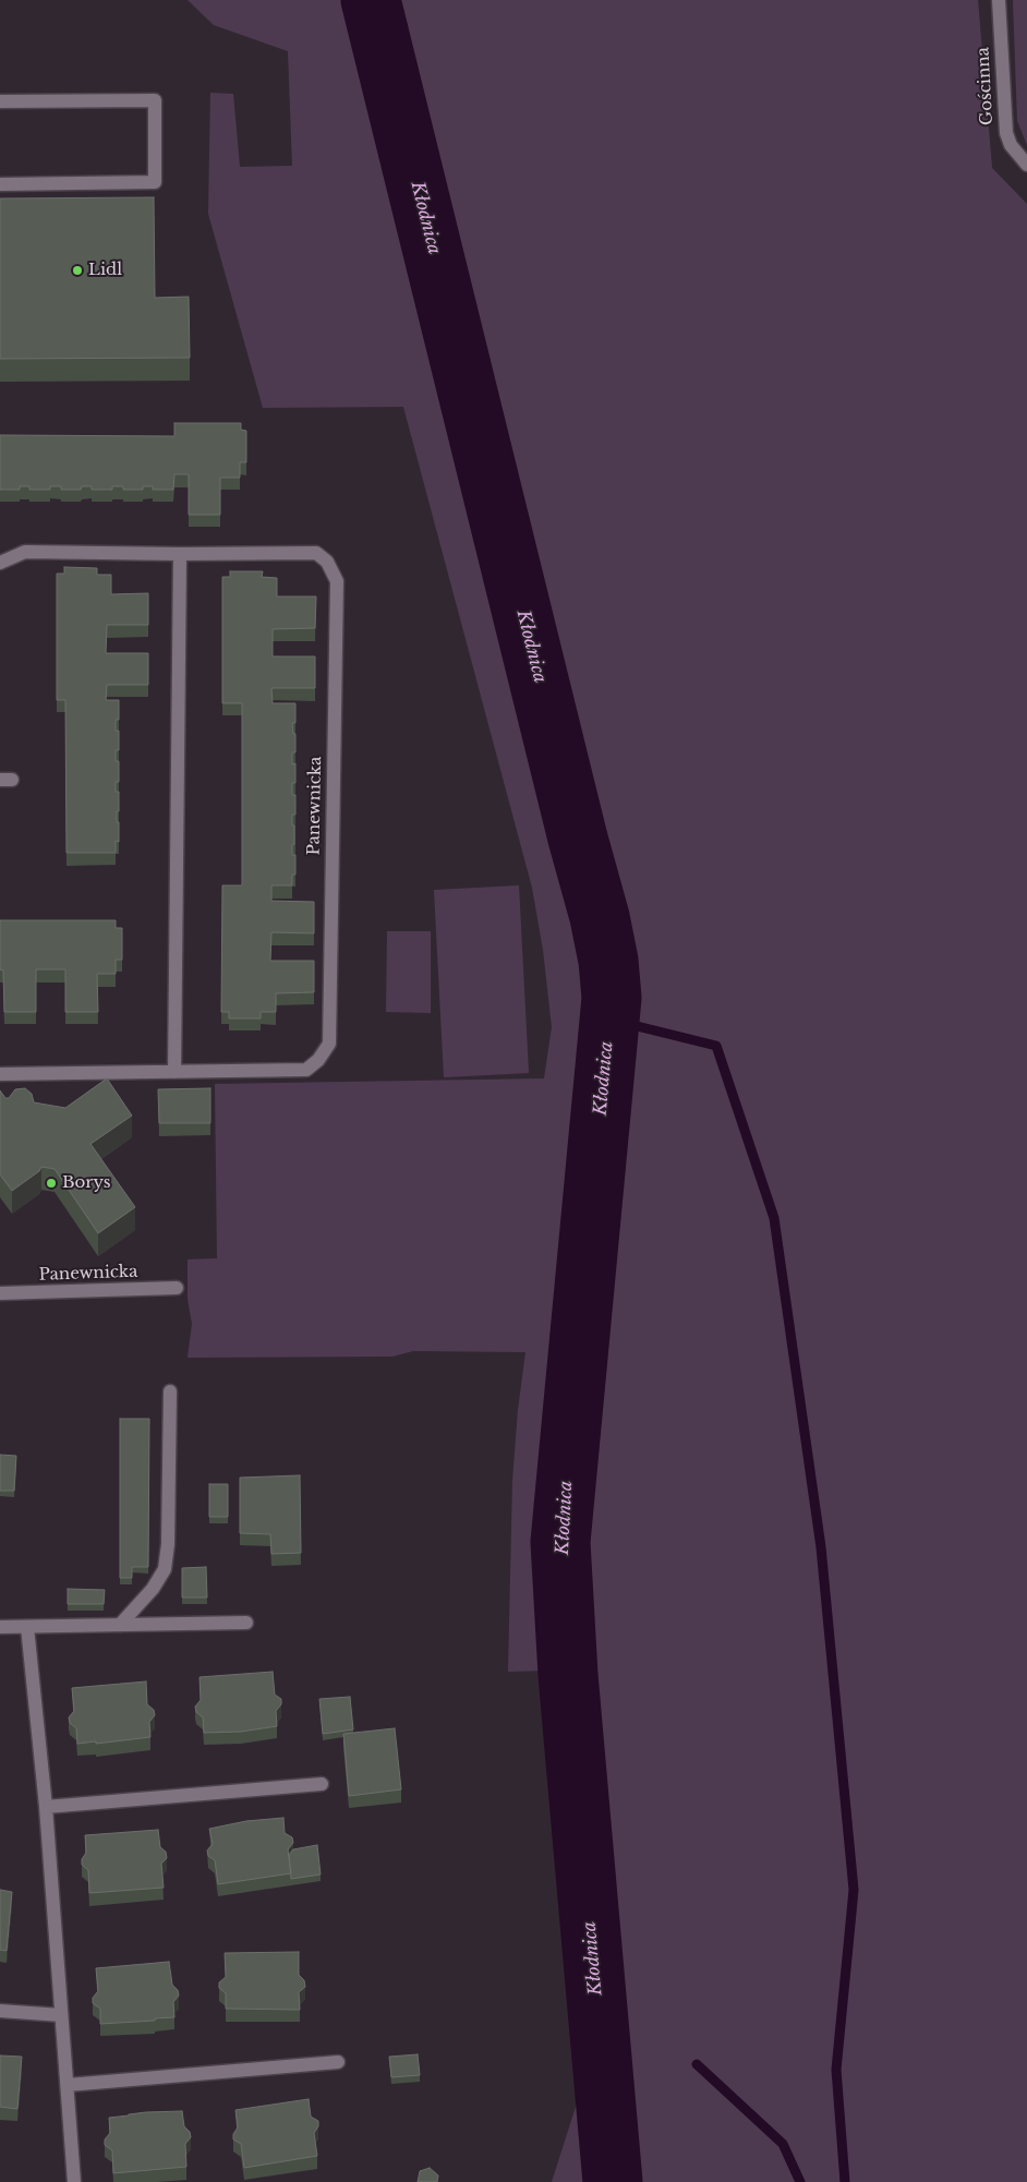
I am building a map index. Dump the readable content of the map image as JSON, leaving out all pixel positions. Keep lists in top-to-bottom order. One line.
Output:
{"streets":{"street":["Gościnna","Panewnicka"]},"water":["Kłodnica"],"places":["Lidl","Borys"]}
